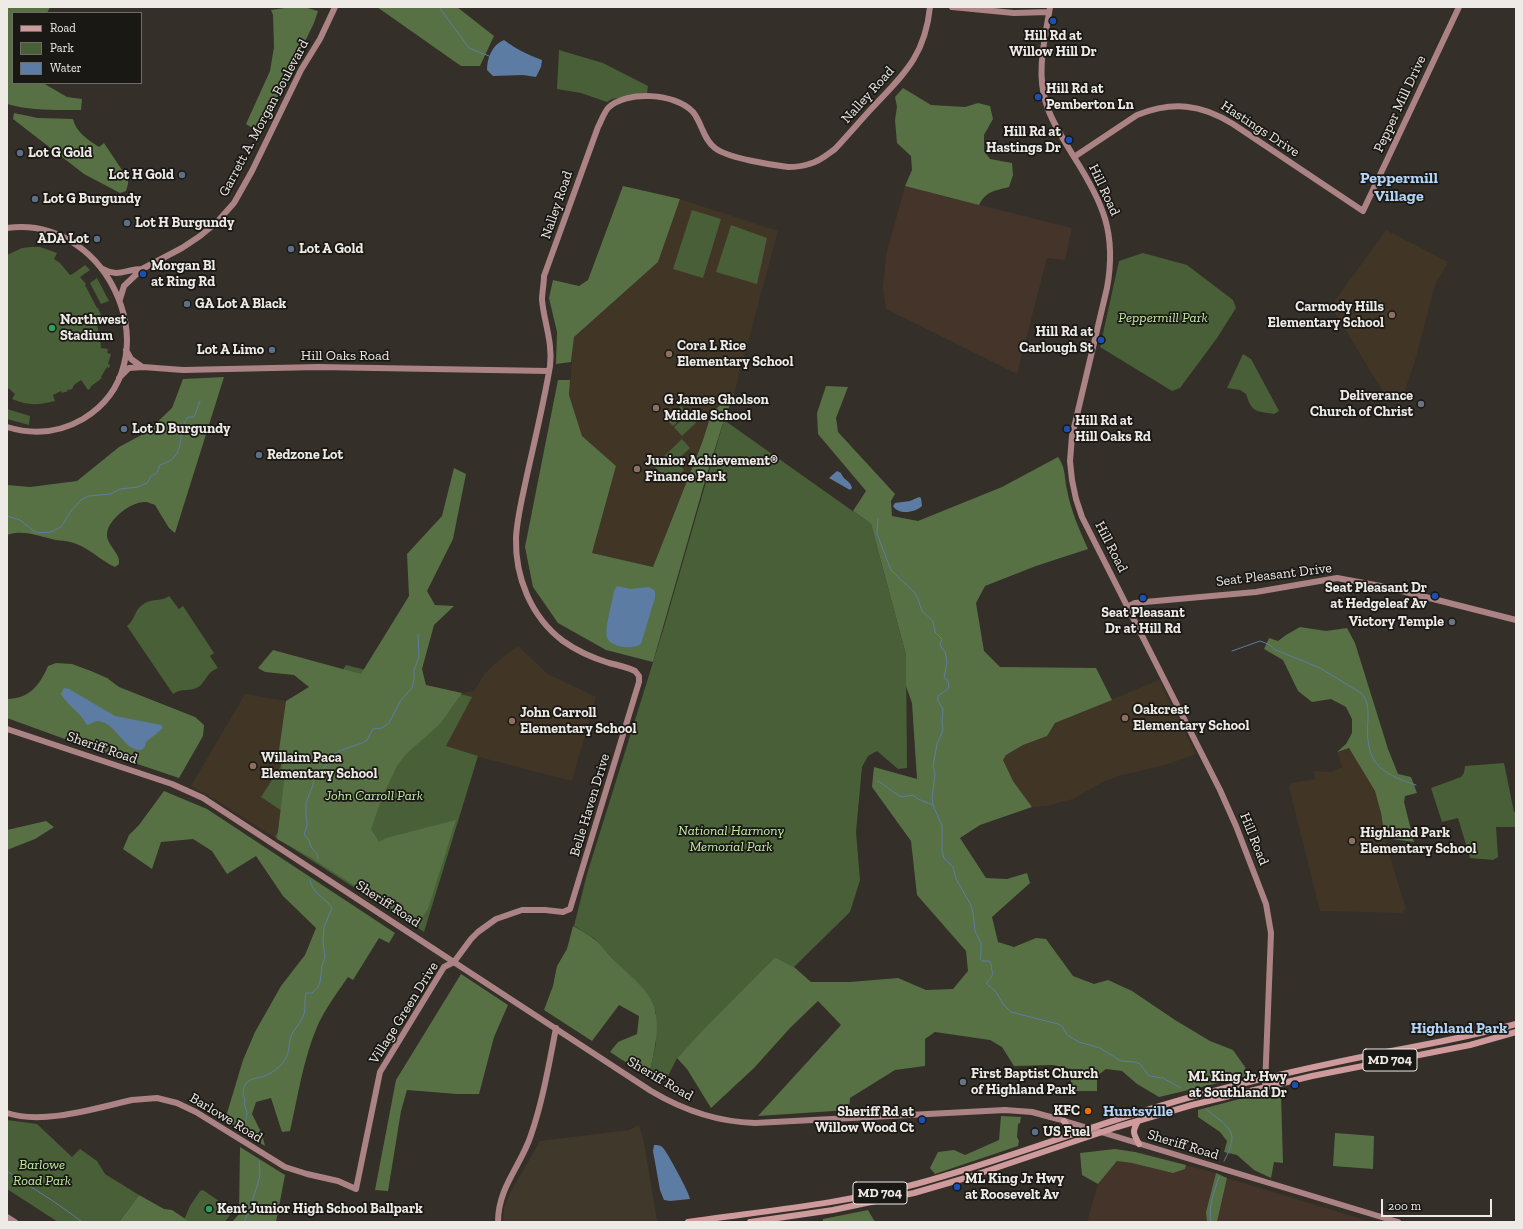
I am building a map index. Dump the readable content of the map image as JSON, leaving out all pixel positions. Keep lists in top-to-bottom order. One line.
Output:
{"streets":{"main road":["MD 704"],"street":["Nalley Road","Pepper Mill Drive","Garrett A. Morgan Boulevard","Hastings Drive","Hill Road","Hill Oaks Road","Seat Pleasant Drive","Sheriff Road","Belle Haven Drive","Village Green Drive","Barlowe Road"]},"crossings":[["Nalley Road","Hill Oaks Road"],["Nalley Road","Belle Haven Drive"],["Pepper Mill Drive","Hastings Drive"],["Hastings Drive","Hill Road"],["Hill Road","Seat Pleasant Drive"],["Hill Road","MD 704"],["Sheriff Road","Village Green Drive"],["Sheriff Road","MD 704"],["Belle Haven Drive","Village Green Drive"],["Village Green Drive","Barlowe Road"]],"districts":["Peppermill Village","Highland Park","Huntsville"],"parks":["Peppermill Park","John Carroll Park","National Harmony Memorial Park","Barlowe Road Park"],"places":["Hill Rd at Willow Hill Dr","Hill Rd at Pemberton Ln","Hill Rd at Hastings Dr","Lot G Gold","Lot H Gold","Lot G Burgundy","Lot H Burgundy","ADA Lot","Lot A Gold","Morgan Bl at Ring Rd","GA Lot A Black","Carmody Hills Elementary School","Northwest Stadium","Hill Rd at Carlough St","Lot A Limo","Cora L Rice Elementary School","Deliverance Church of Christ","G James Gholson Middle School","Lot D Burgundy","Hill Rd at Hill Oaks Rd","Redzone Lot","Junior Achievement® Finance Park","Seat Pleasant Dr at Hedgeleaf Av","Seat Pleasant Dr at Hill Rd","Victory Temple","Oakcrest Elementary School","John Carroll Elementary School","Willaim Paca Elementary School","Highland Park Elementary School","First Baptist Church of Highland Park","ML King Jr Hwy at Southland Dr","KFC","Sheriff Rd at Willow Wood Ct","US Fuel","ML King Jr Hwy at Roosevelt Av","Kent Junior High School Ballpark"],"legend":["Road","Park","Water"],"scale_bar":"200 m"}
